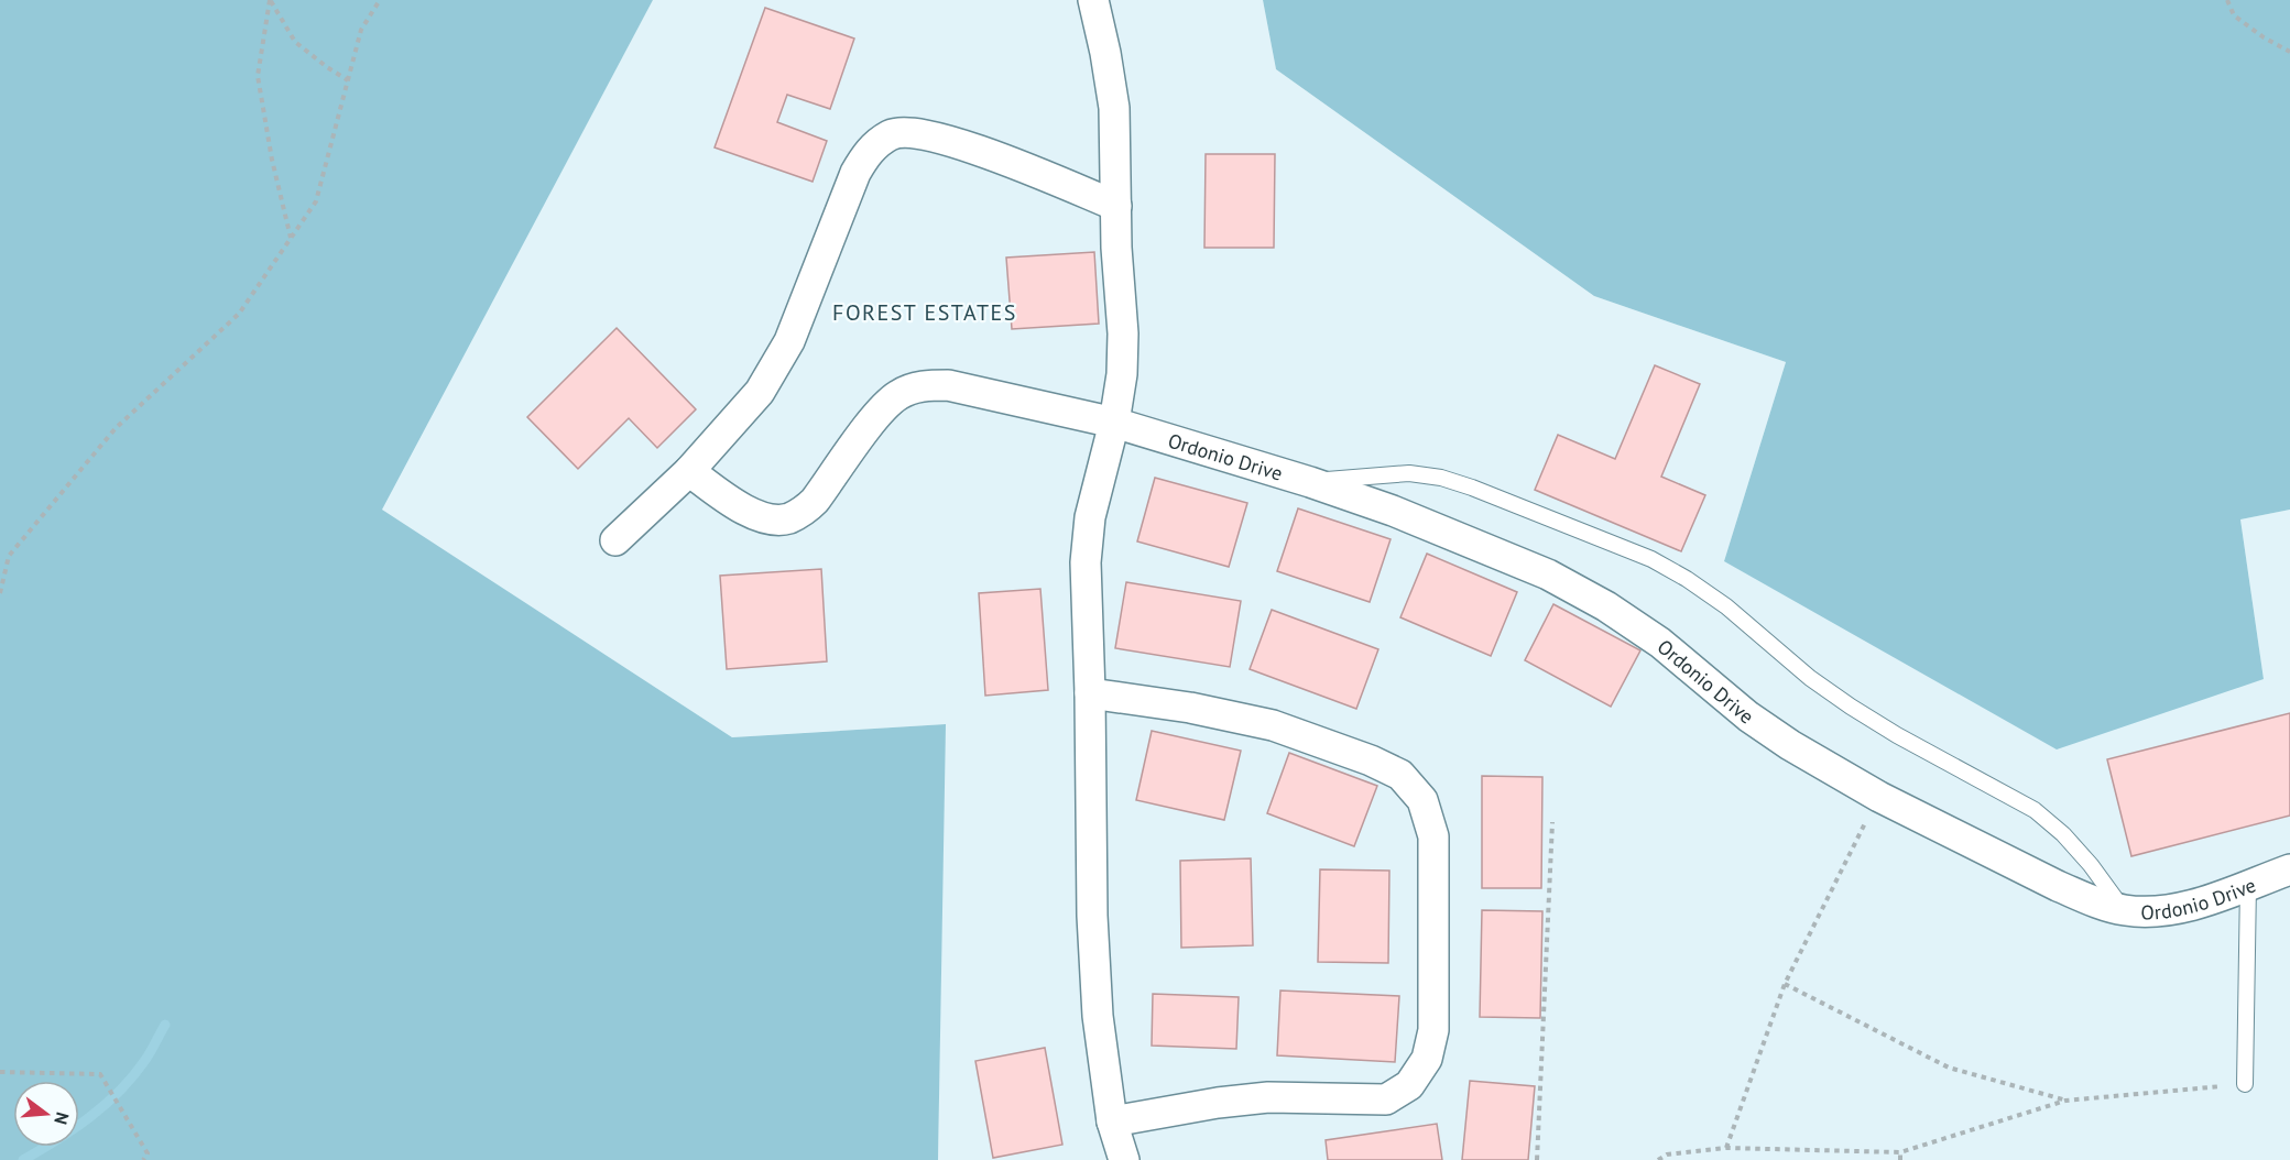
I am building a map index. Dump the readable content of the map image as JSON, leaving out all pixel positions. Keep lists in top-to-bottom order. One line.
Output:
{"streets":{"street":["Ordonio Drive"]},"districts":["FOREST ESTATES"],"north":"right"}
